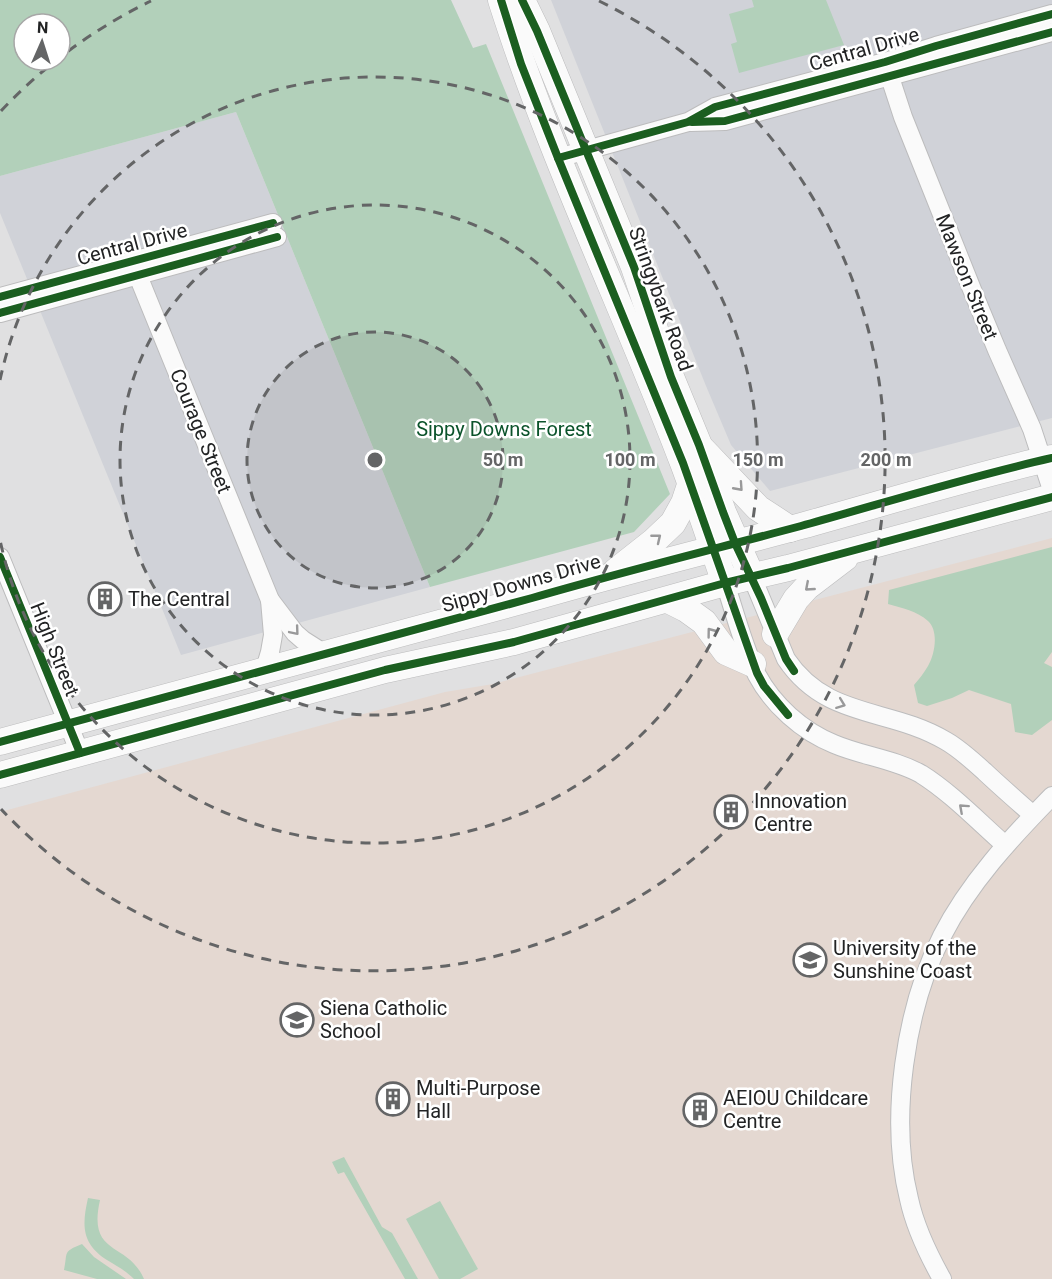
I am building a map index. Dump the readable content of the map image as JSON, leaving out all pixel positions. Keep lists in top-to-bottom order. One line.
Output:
{"streets":{"main road":["Stringybark Road","Sippy Downs Drive"],"street":["Central Drive","Mawson Street","Courage Street","High Street"]},"crossings":[["Central Drive","Mawson Street"],["Central Drive","Stringybark Road"],["Central Drive","Courage Street"],["Mawson Street","Sippy Downs Drive"],["Stringybark Road","Sippy Downs Drive"],["Courage Street","Sippy Downs Drive"],["Sippy Downs Drive","High Street"]],"parks":["Sippy Downs Forest"],"places":{"building":["The Central","Innovation Centre","Multi-Purpose Hall","AEIOU Childcare Centre"],"school or university":["University of the Sunshine Coast","Siena Catholic School"]},"north":"top","rings":["50 m","100 m","150 m","200 m"]}
